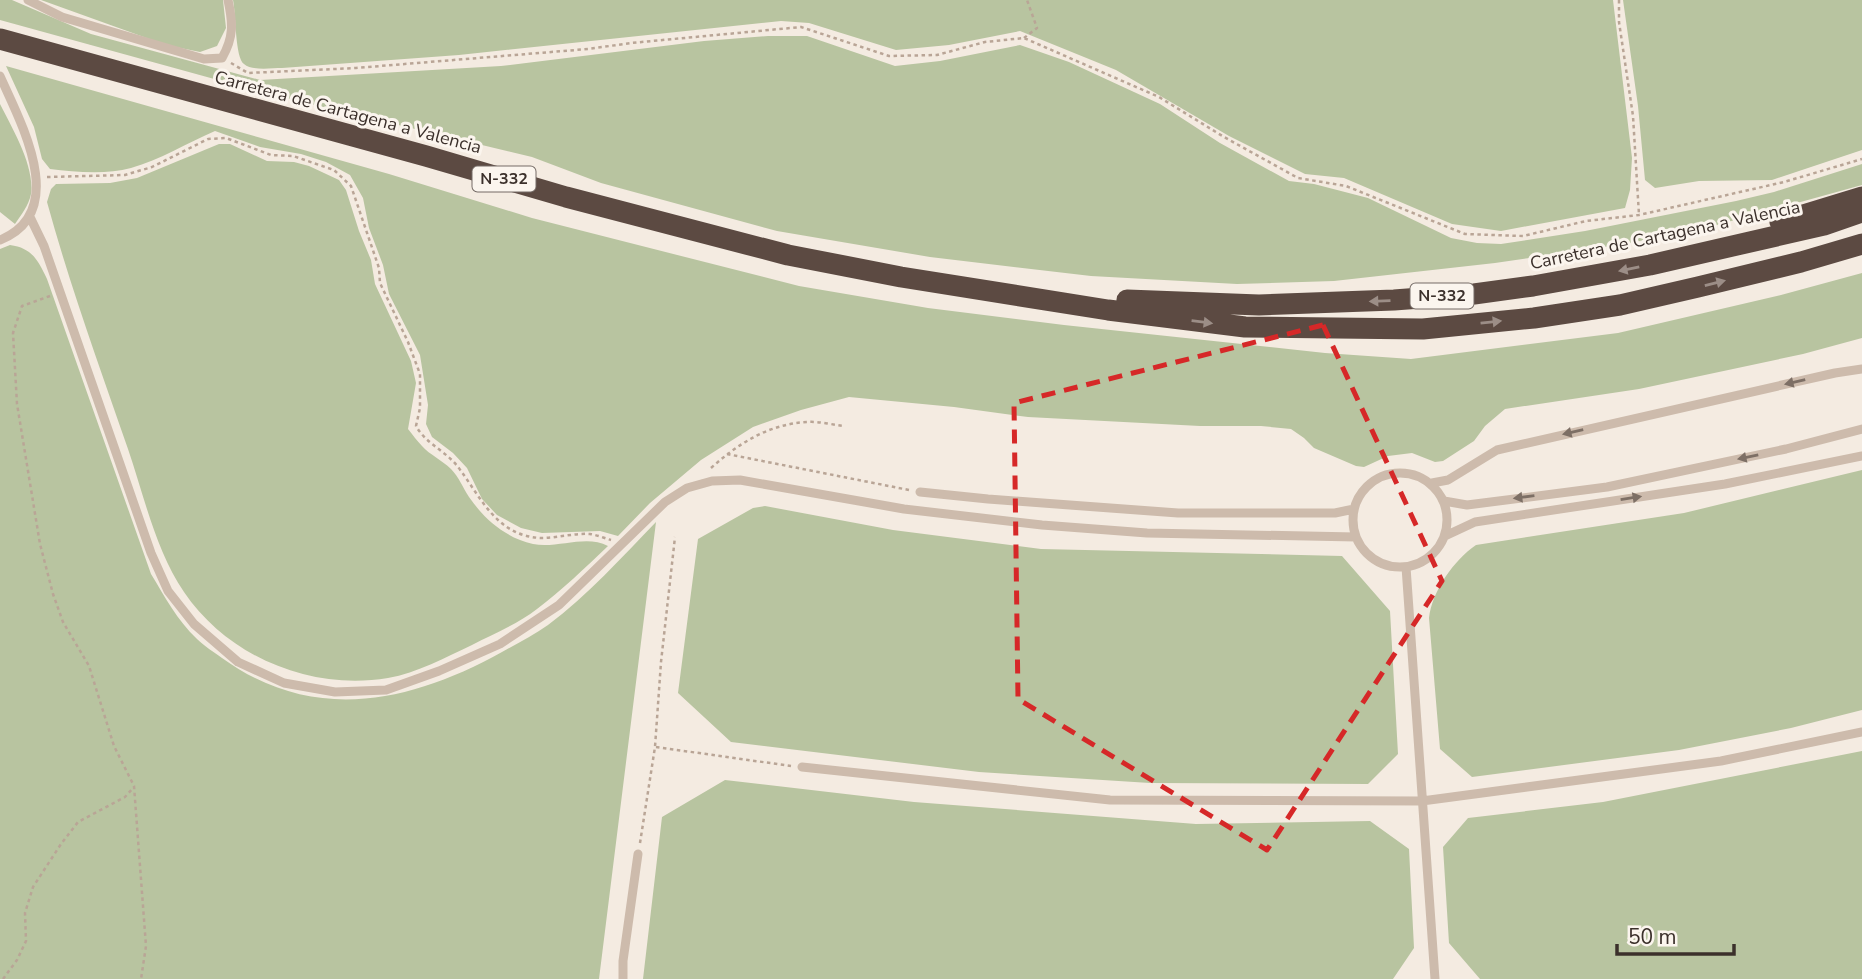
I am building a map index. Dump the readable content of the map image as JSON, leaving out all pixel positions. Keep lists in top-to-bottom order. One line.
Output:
{"streets":{"highway":["Carretera de Cartagena a Valencia","N-332"]},"scale_bar":"50 m"}
